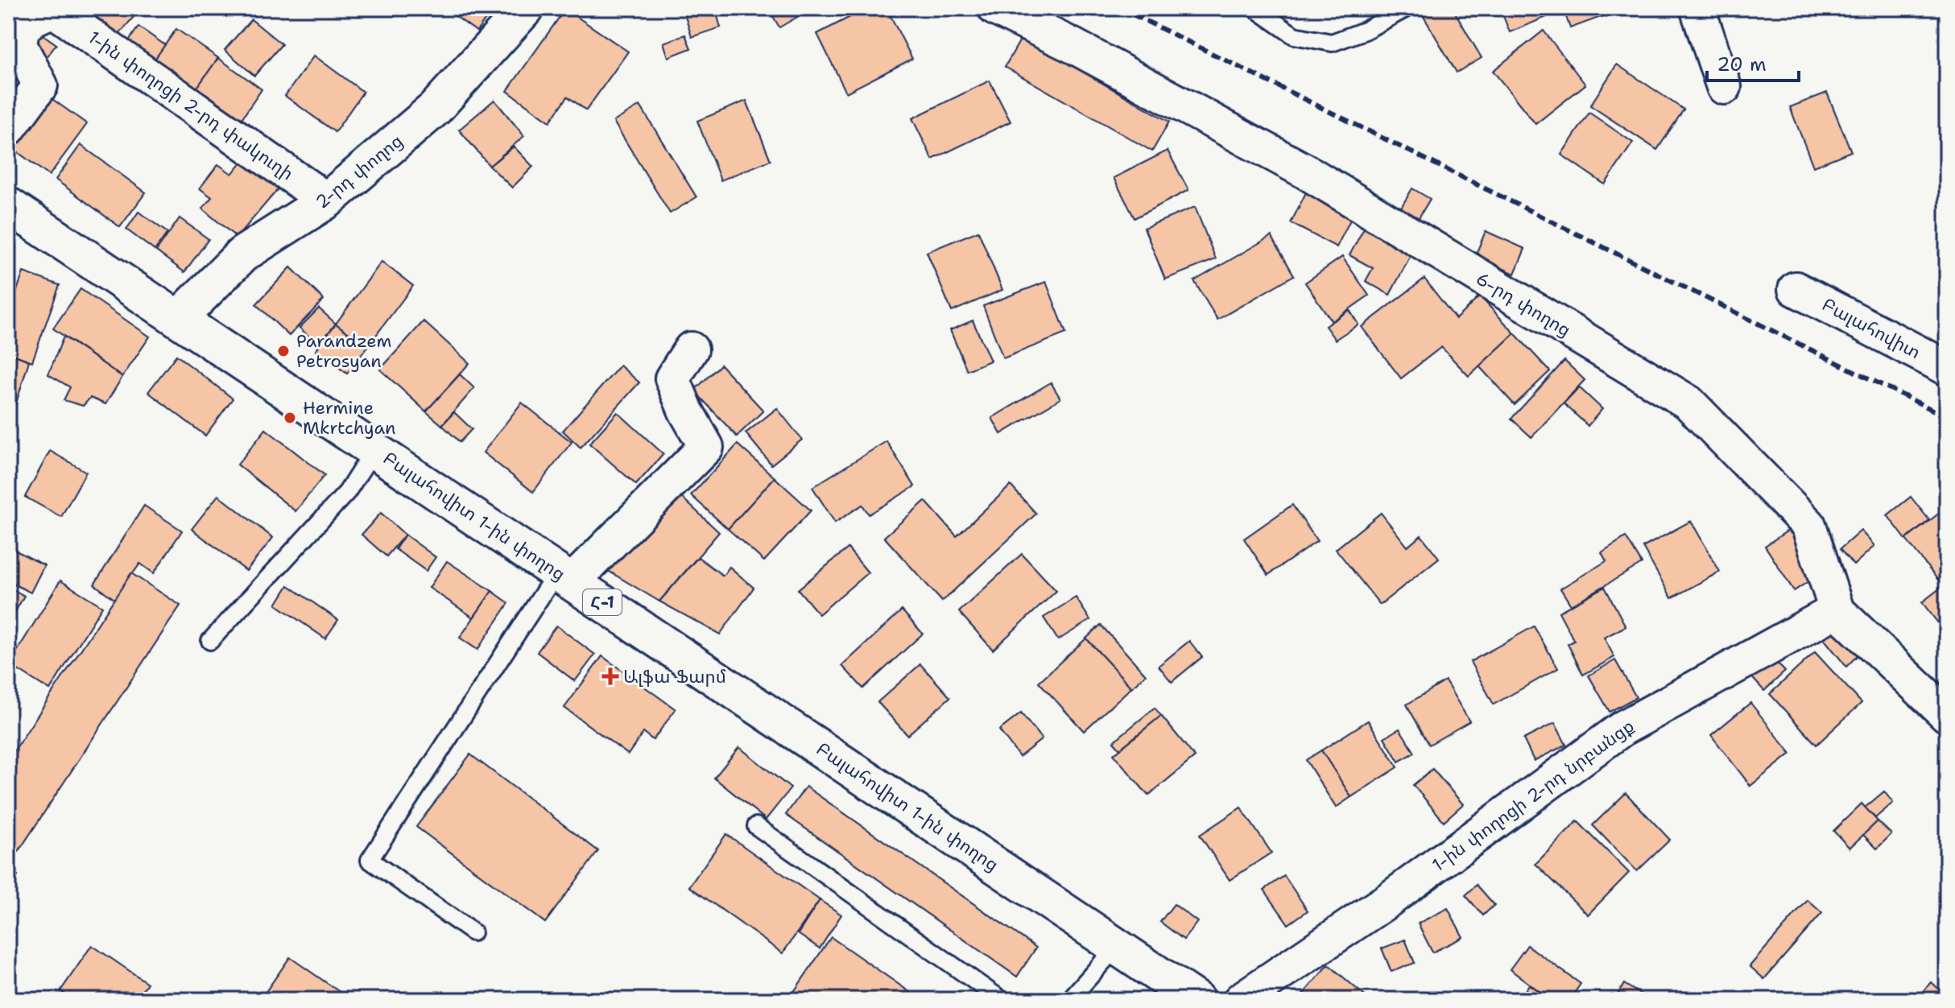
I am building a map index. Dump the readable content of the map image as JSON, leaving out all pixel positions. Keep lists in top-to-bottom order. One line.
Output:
{"streets":{"main road":["2-րդ փողոց","Բալահովիտ 1-ին փողոց","Հ-1"],"street":["1-ին փողոցի 2-րդ փակուղի","6-րդ փողոց","Բալահովիտ","1-ին փողոցի 2-րդ նրբանցք"]},"crossings":[["1-ին փողոցի 2-րդ փակուղի","2-րդ փողոց"],["2-րդ փողոց","Բալահովիտ 1-ին փողոց"],["6-րդ փողոց","1-ին փողոցի 2-րդ նրբանցք"]],"places":{"other":["Parandzem Petrosyan","Hermine Mkrtchyan"],"health":["Ալֆա Ֆարմ"]},"scale_bar":"20 m"}
